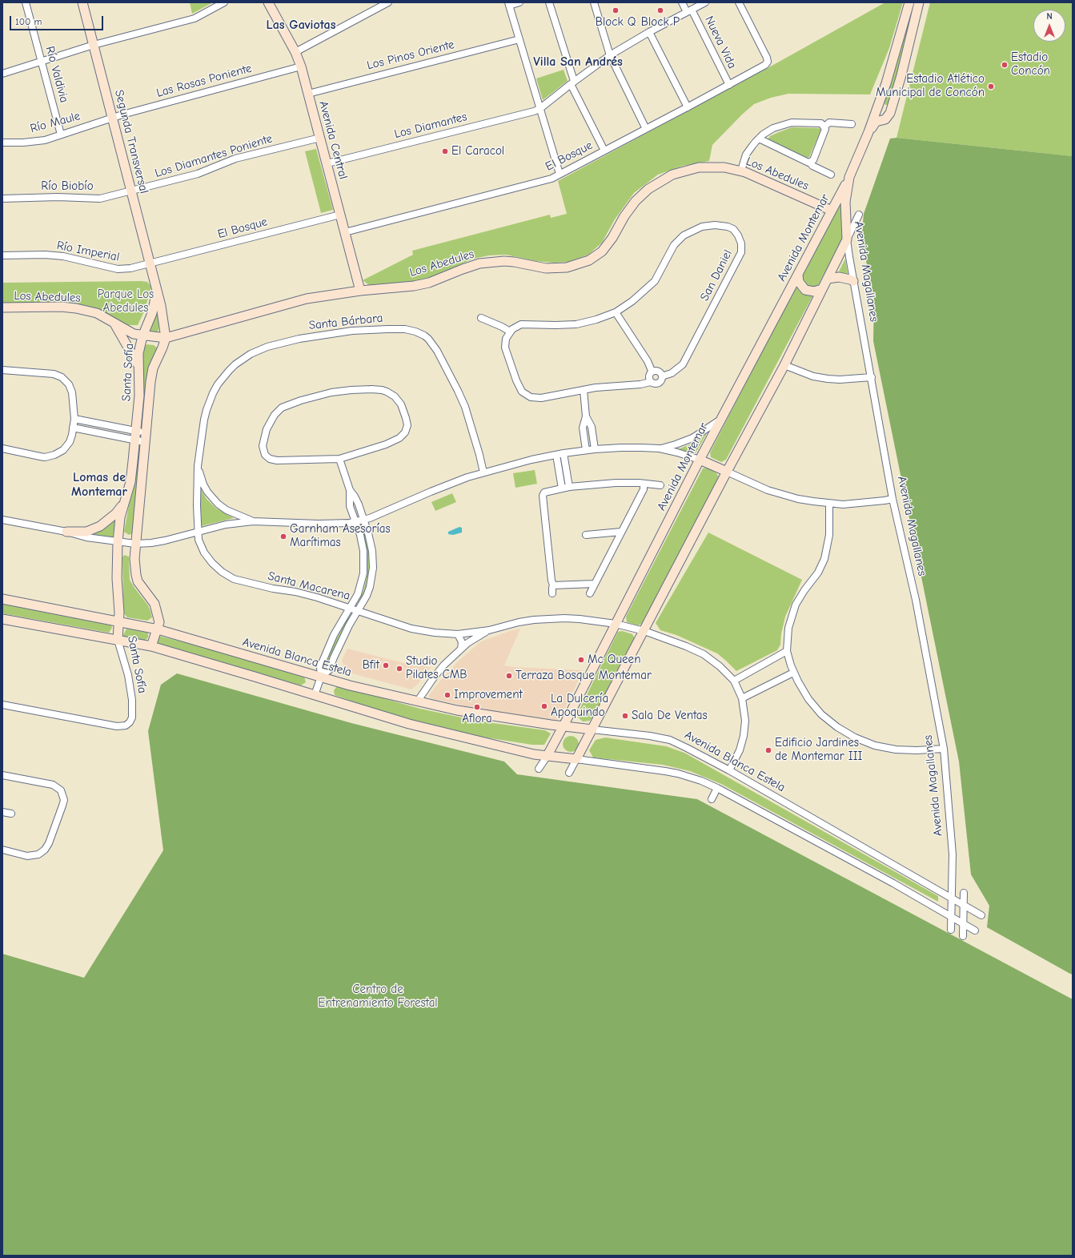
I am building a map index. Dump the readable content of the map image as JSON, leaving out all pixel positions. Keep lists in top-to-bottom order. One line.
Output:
{"streets":{"main road":["Avenida Central","Segunda Transversal","Los Abedules","Avenida Montemar","Avenida Magallanes","Santa Sofía","Avenida Blanca Estela"],"street":["Nueva Vida","Los Pinos Oriente","Río Valdivia","Las Rosas Poniente","Río Maule","Los Diamantes","Los Diamantes Poniente","El Bosque","Río Biobío","Río Imperial","San Daniel","Santa Bárbara","Santa Macarena"]},"crossings":[["Nueva Vida","El Bosque"],["Los Pinos Oriente","Avenida Central"],["Río Valdivia","Río Maule"],["Las Rosas Poniente","Río Maule"],["Las Rosas Poniente","Avenida Central"],["Las Rosas Poniente","Segunda Transversal"],["Río Maule","Segunda Transversal"],["Los Diamantes","Avenida Central"],["Avenida Central","Los Diamantes Poniente"],["Avenida Central","El Bosque"],["Avenida Central","Los Abedules"],["Segunda Transversal","Los Diamantes Poniente"],["Segunda Transversal","El Bosque"],["Segunda Transversal","Río Biobío"],["Segunda Transversal","Río Imperial"],["Segunda Transversal","Santa Sofía"],["Los Diamantes Poniente","Río Biobío"],["El Bosque","Río Imperial"],["Los Abedules","Avenida Montemar"],["Los Abedules","Santa Sofía"],["Avenida Montemar","Avenida Magallanes"],["Avenida Montemar","Santa Macarena"],["Avenida Montemar","Avenida Blanca Estela"],["Avenida Magallanes","Avenida Blanca Estela"],["Santa Bárbara","Santa Macarena"],["Santa Sofía","Avenida Blanca Estela"],["Santa Macarena","Avenida Blanca Estela"]],"districts":["Las Gaviotas","Villa San Andrés","Lomas de Montemar"],"parks":["Parque Los Abedules","Centro de Entrenamiento Forestal"],"places":["Block Q","Block P","Estadio Concón","Estadio Atlético Municipal de Concón","El Caracol","Garnham Asesorías Marítimas","Mc Queen","Bfit","Studio Pilates CMB","Terraza Bosque Montemar","Improvement","La Dulcería Apoquindo","Aflora","Sala De Ventas","Edificio Jardines de Montemar III"],"scale_bar":"100 m","north":"top"}
